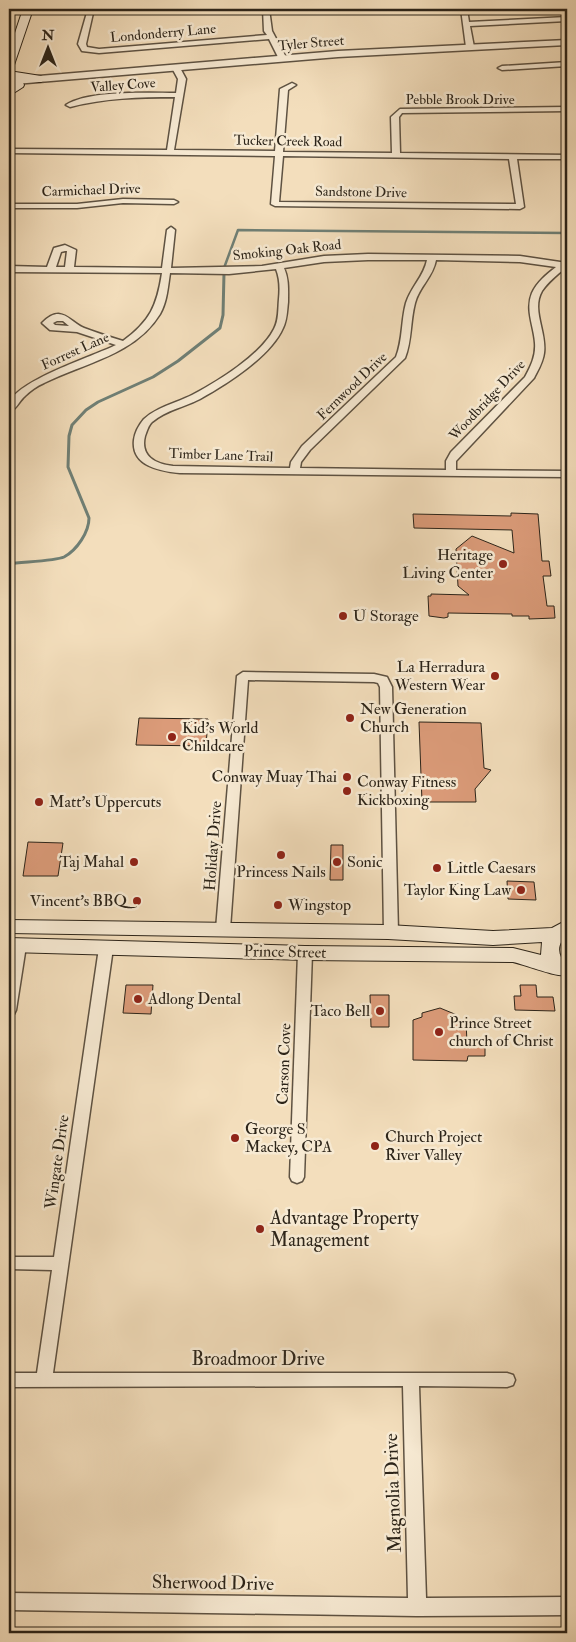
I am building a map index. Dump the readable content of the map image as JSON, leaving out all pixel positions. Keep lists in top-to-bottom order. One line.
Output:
{"streets":{"main road":["Prince Street"],"street":["Londonderry Lane","Tyler Street","Valley Cove","Pebble Brook Drive","Tucker Creek Road","Carmichael Drive","Sandstone Drive","Smoking Oak Road","Forrest Lane","Fernwood Drive","Woodbridge Drive","Timber Lane Trail","Holiday Drive","Carson Cove","Wingate Drive","Broadmoor Drive","Magnolia Drive","Sherwood Drive"]},"crossings":[["Pebble Brook Drive","Tucker Creek Road"],["Tucker Creek Road","Sandstone Drive"],["Smoking Oak Road","Forrest Lane"],["Smoking Oak Road","Fernwood Drive"],["Smoking Oak Road","Woodbridge Drive"],["Smoking Oak Road","Timber Lane Trail"],["Fernwood Drive","Timber Lane Trail"],["Woodbridge Drive","Timber Lane Trail"],["Holiday Drive","Prince Street"],["Prince Street","Carson Cove"],["Prince Street","Wingate Drive"],["Wingate Drive","Broadmoor Drive"],["Broadmoor Drive","Magnolia Drive"],["Magnolia Drive","Sherwood Drive"]],"places":["Heritage Living Center","U Storage","La Herradura Western Wear","New Generation Church","Kid's World Childcare","Conway Muay Thai","Conway Fitness Kickboxing","Matt's Uppercuts","Princess Nails","Taj Mahal","Sonic","Little Caesars","Taylor King Law","Vincent's BBQ","Wingstop","Adlong Dental","Taco Bell","Prince Street church of Christ","George S Mackey, CPA","Church Project River Valley","Advantage Property Management"],"north":"top"}
